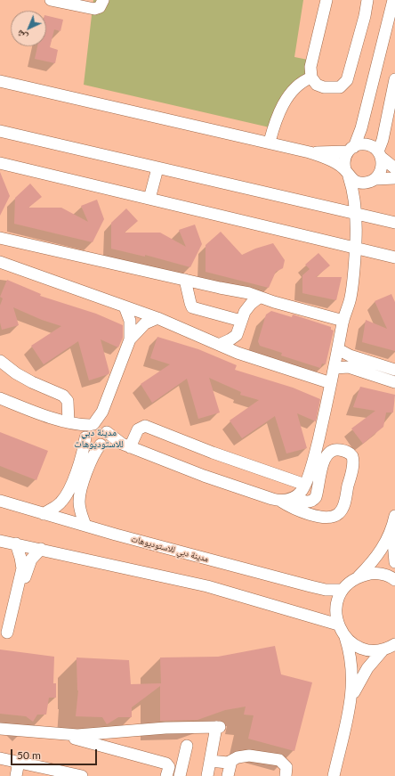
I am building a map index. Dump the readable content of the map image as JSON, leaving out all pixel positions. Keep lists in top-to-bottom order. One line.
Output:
{"streets":{"street":["مدينة دبي للاستوديوهات"]},"districts":["مدينة دبي للاستوديوهات"],"scale_bar":"50 m","north":"bottom left"}
